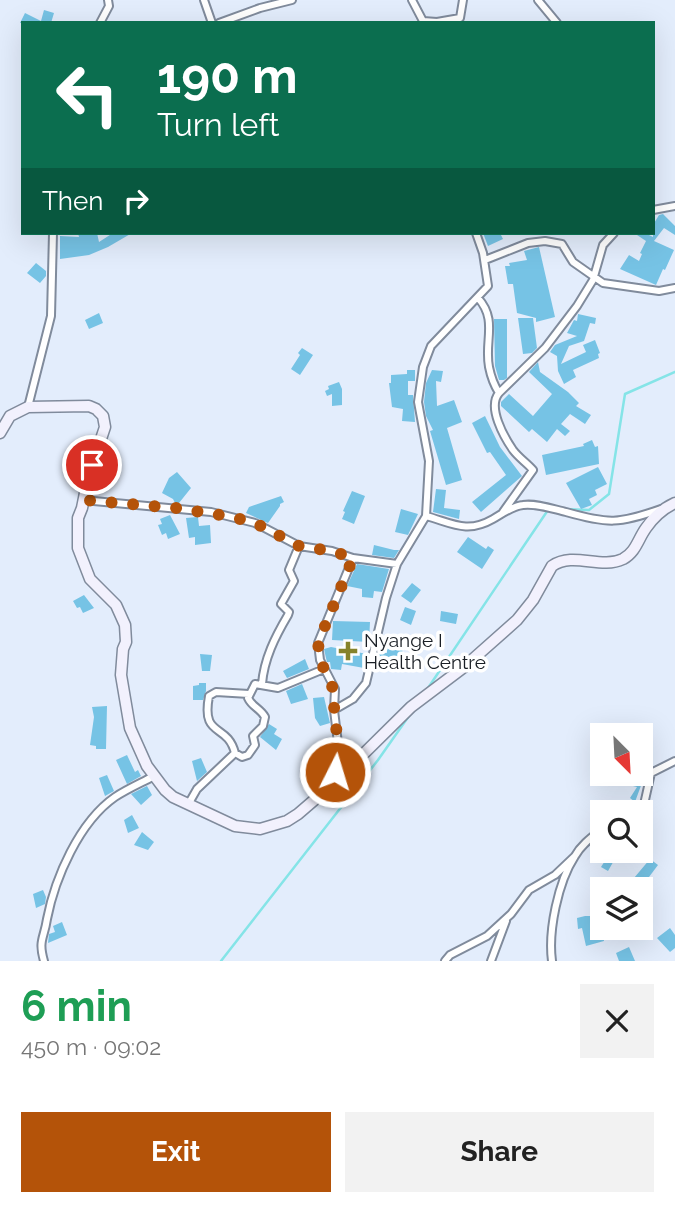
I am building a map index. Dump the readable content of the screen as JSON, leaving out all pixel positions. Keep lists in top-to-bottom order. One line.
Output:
{"places":{"health":["Nyange I Health Centre"]},"north":"bottom right","page":{"turn":["190 m","Turn left"],"then":"Then","heading":["6 min","450 m · 09:02"],"buttons":["Exit","Share"]}}
